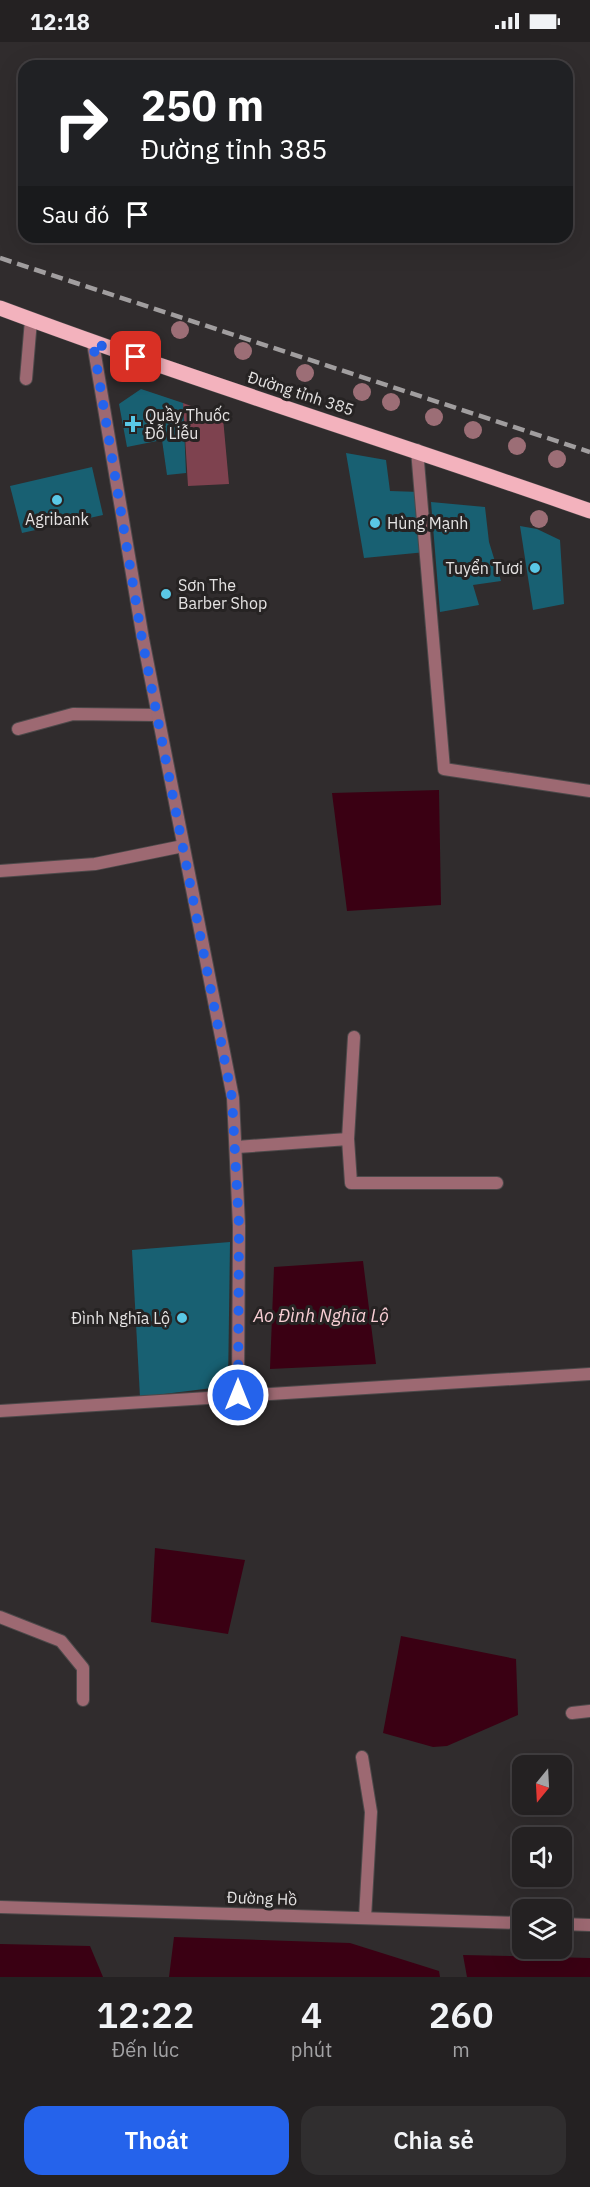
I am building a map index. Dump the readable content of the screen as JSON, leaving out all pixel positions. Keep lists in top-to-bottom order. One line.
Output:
{"streets":{"main road":["Đường tỉnh 385"],"street":["Đường Hồ"]},"water":["Ao Đình Nghĩa Lộ"],"places":{"health":["Quầy Thuốc Đỗ Liễu"],"other":["Agribank","Hùng Mạnh","Tuyển Tươi","Sơn The Barber Shop","Đình Nghĩa Lộ"]},"north":"bottom","page":{"status":"12:18","turn":["250 m","Đường tỉnh 385"],"then":"Sau đó","eta":["12:22","Đến lúc","4","phút","260","m"],"buttons":["Thoát","Chia sẻ"]}}
